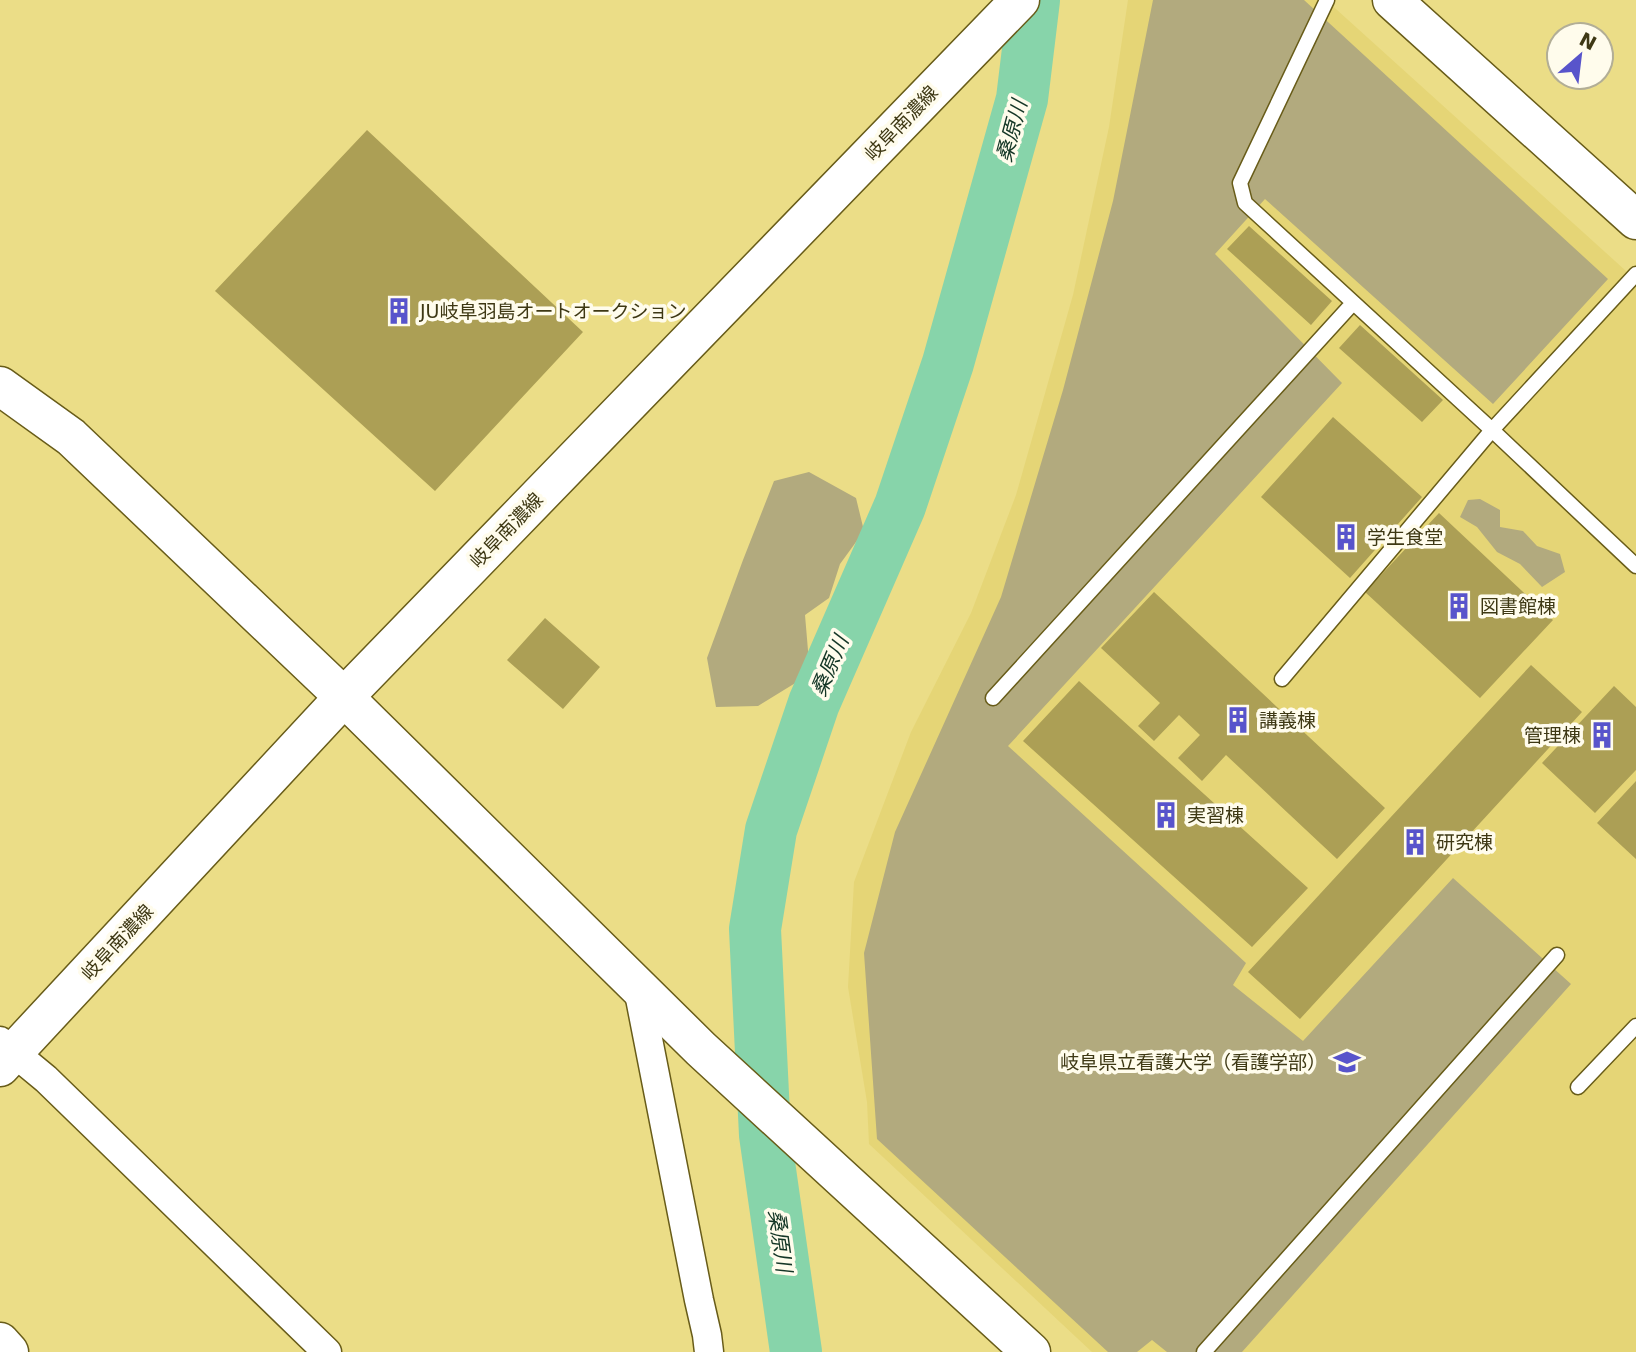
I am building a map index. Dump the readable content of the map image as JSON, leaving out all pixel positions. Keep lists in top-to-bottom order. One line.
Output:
{"streets":{"street":["岐阜南濃線"]},"water":["桑原川"],"places":{"building":["JU岐阜羽島オートオークション","学生食堂","図書館棟","講義棟","管理棟","実習棟","研究棟"],"school or university":["岐阜県立看護大学（看護学部）"]},"north":"top right"}
